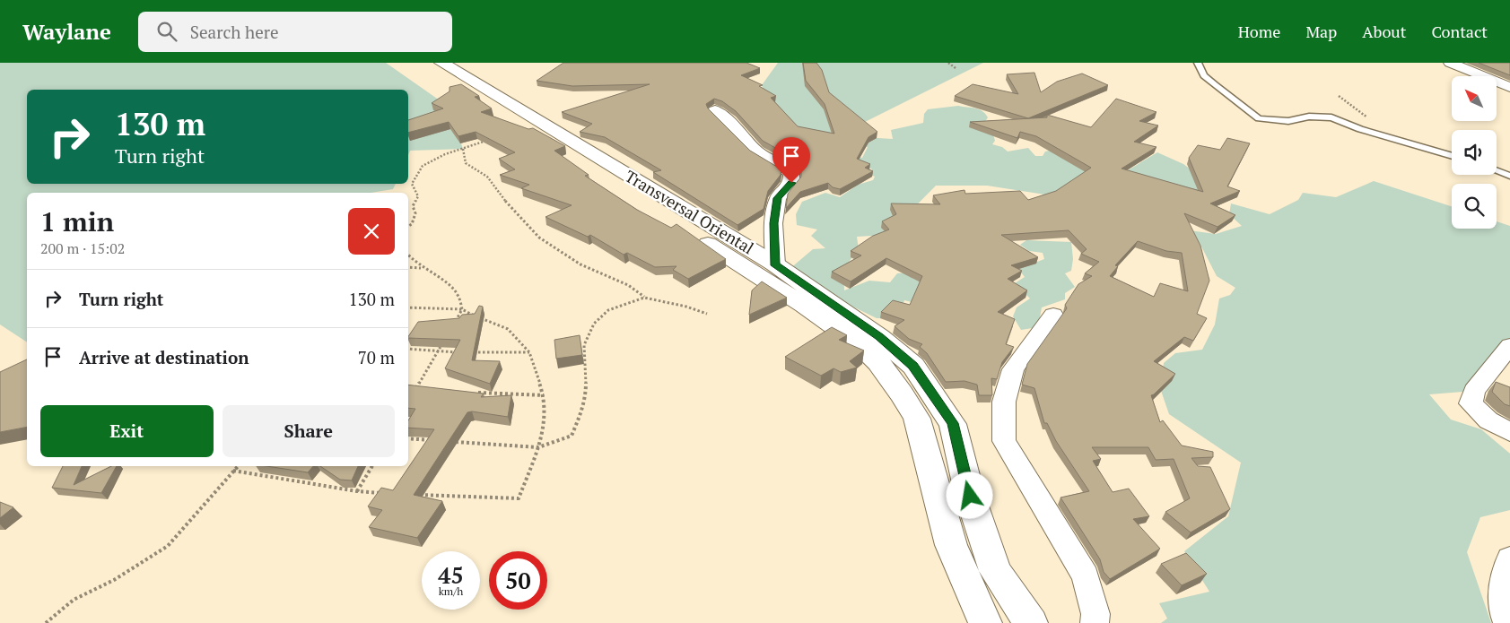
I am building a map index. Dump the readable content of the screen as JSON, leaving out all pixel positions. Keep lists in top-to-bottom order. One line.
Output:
{"streets":{"main road":["Transversal Oriental"]},"north":"top left","page":{"header":"Waylane","search":"Search here","nav":["Home","Map","About","Contact"],"turn":["130 m","Turn right"],"heading":["1 min","200 m · 15:02"],"list":[{"name":"Turn right","value":"130 m"},{"name":"Arrive at destination","value":"70 m"}],"buttons":["Exit","Share"],"speed":"45 km/h","limit":"50"}}
